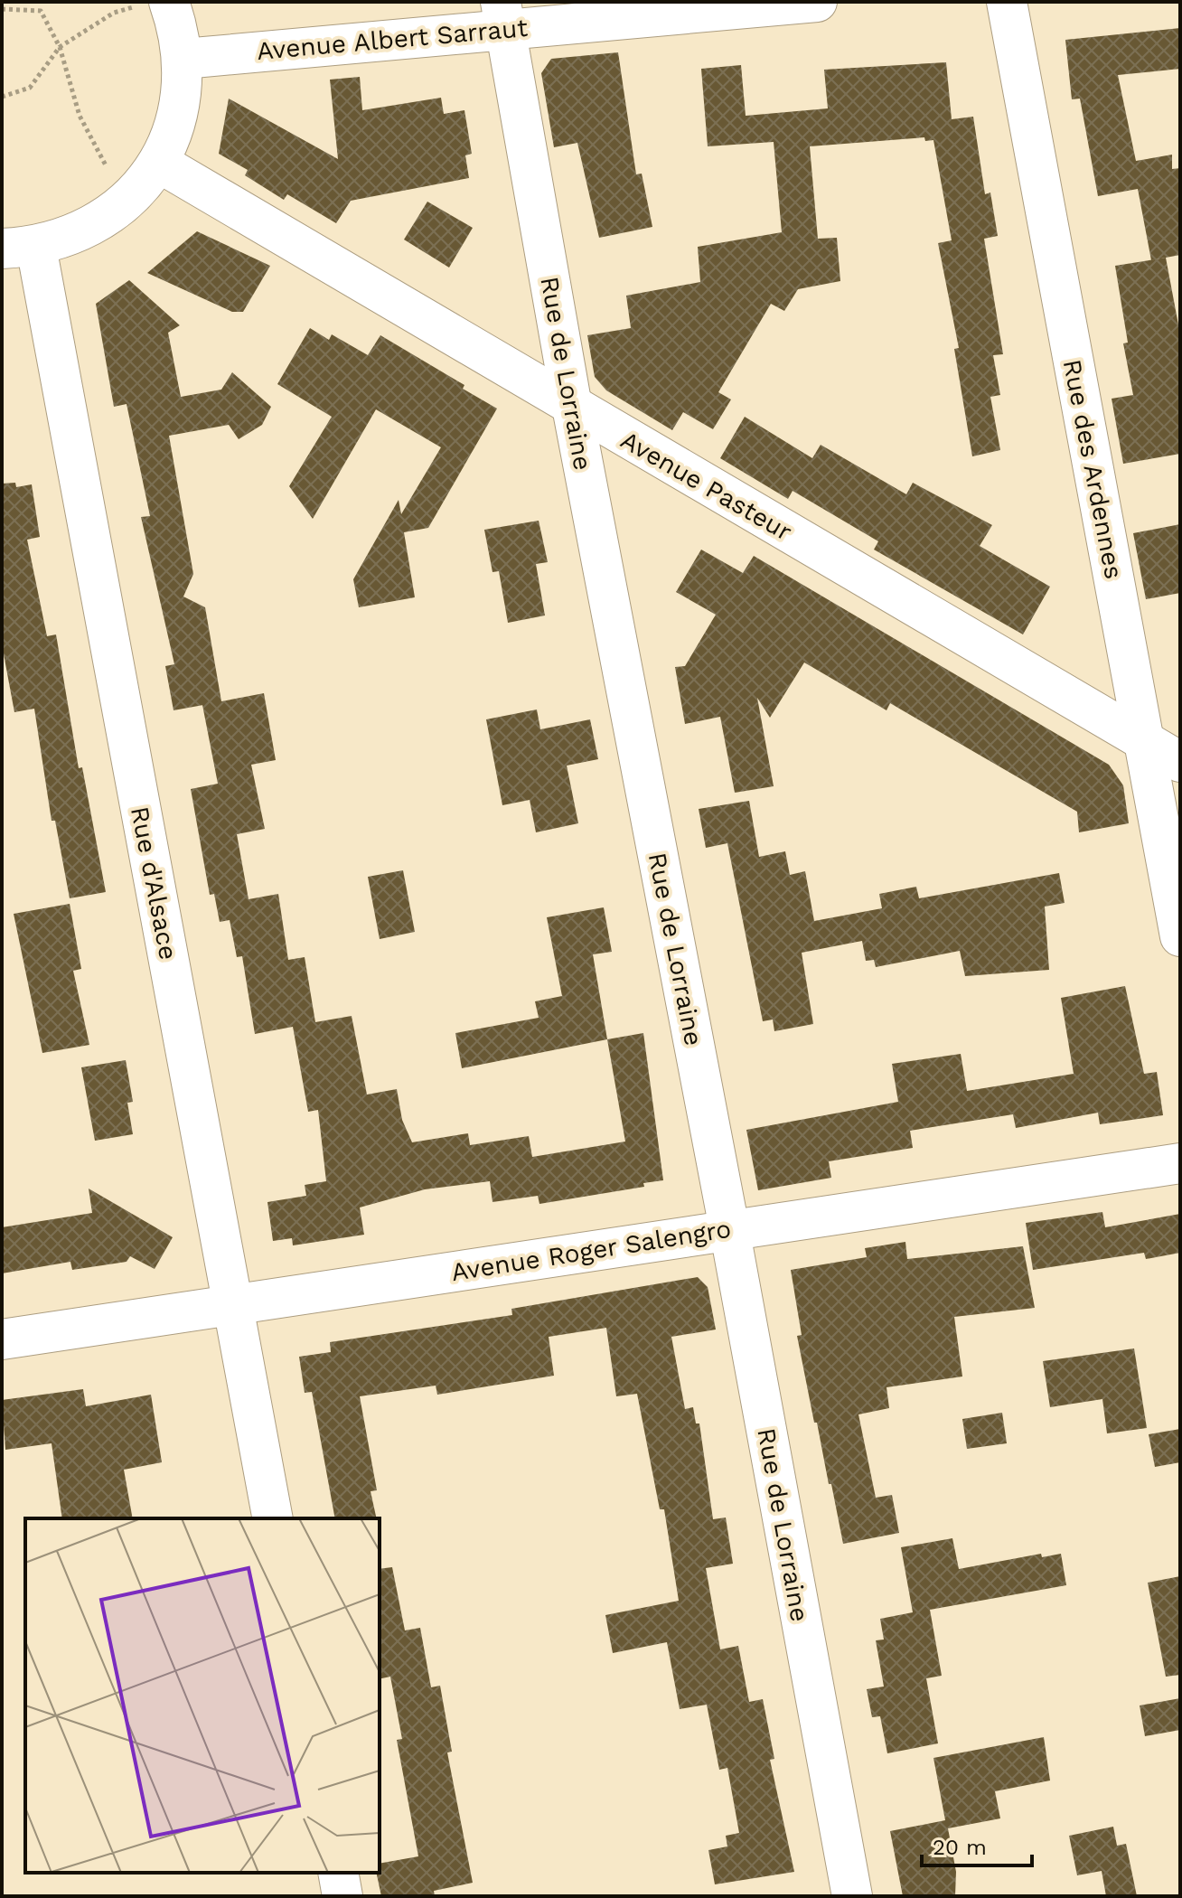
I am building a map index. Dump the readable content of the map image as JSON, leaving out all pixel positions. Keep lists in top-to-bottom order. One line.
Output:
{"streets":{"street":["Avenue Albert Sarraut","Rue de Lorraine","Rue des Ardennes","Avenue Pasteur","Rue d'Alsace","Avenue Roger Salengro"]},"crossings":[["Avenue Albert Sarraut","Rue de Lorraine"],["Rue de Lorraine","Avenue Pasteur"],["Rue de Lorraine","Avenue Roger Salengro"],["Rue des Ardennes","Avenue Pasteur"],["Rue d'Alsace","Avenue Roger Salengro"]],"scale_bar":"20 m"}
